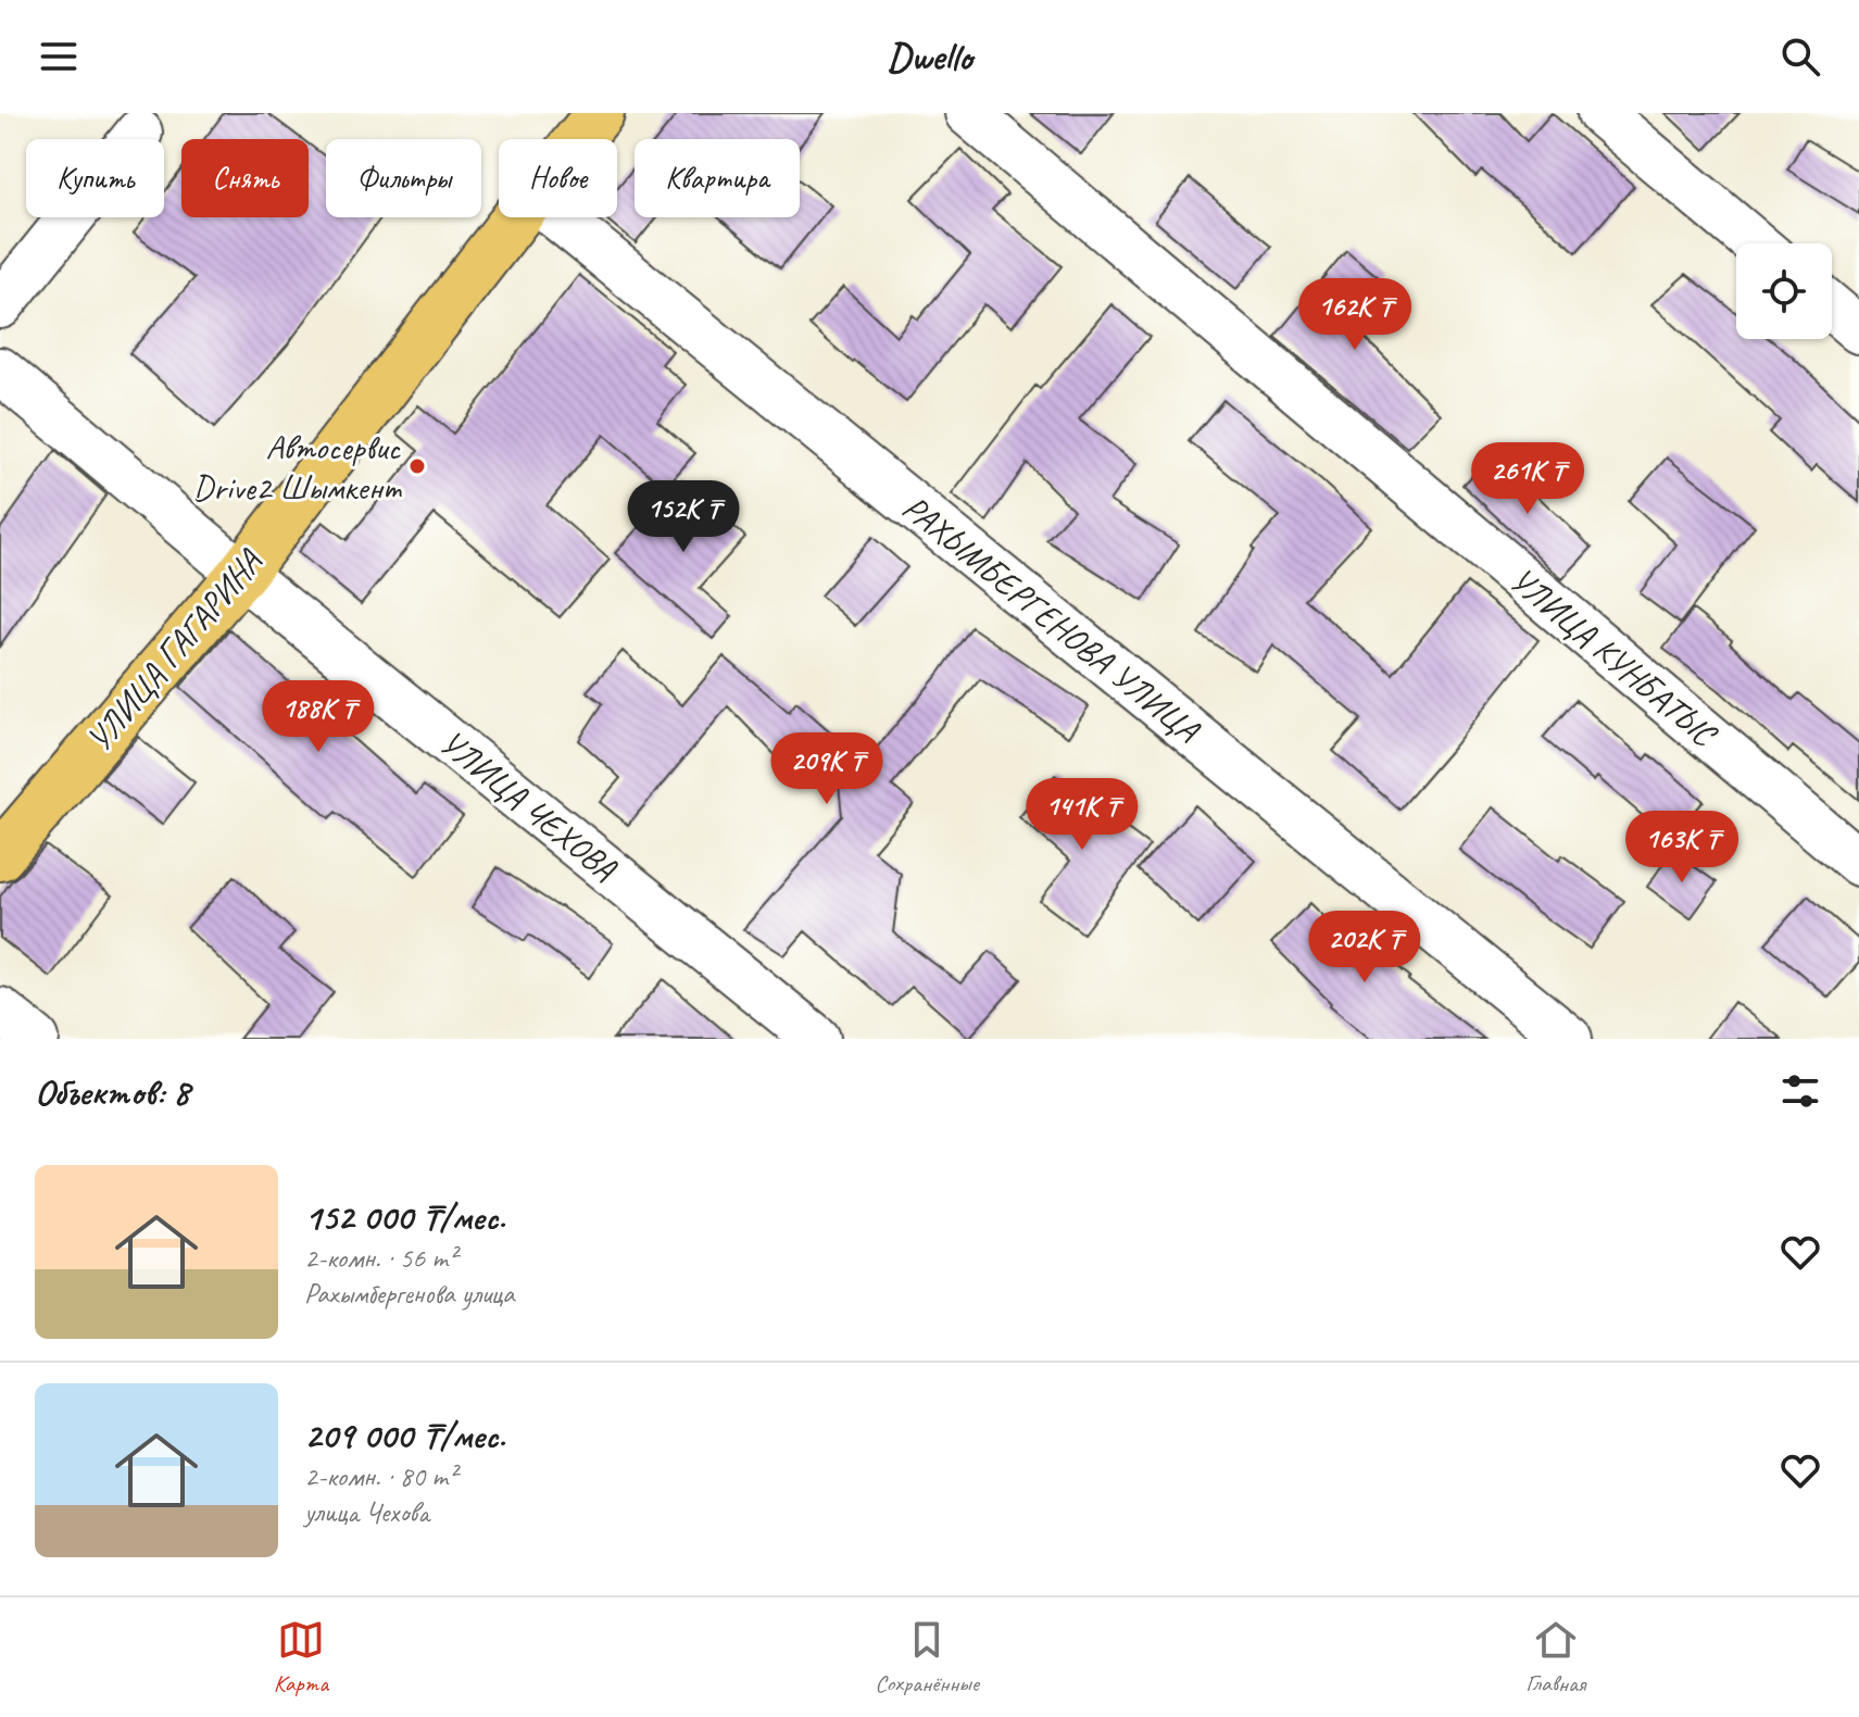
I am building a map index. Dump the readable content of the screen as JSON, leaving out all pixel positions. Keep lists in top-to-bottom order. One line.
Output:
{"streets":{"main road":["УЛИЦА ГАГАРИНА"],"street":["РАХЫМБЕРГЕНОВА УЛИЦА","УЛИЦА КУНБАТЫС","УЛИЦА ЧЕХОВА"]},"crossings":[["УЛИЦА ГАГАРИНА","УЛИЦА ЧЕХОВА"]],"places":["Автосервис Drive2 Шымкент"],"page":{"header":"Dwello","chip":["Купить","Снять","Фильтры","Новое","Квартира"],"price":["162K ₸","261K ₸","152K ₸","188K ₸","209K ₸","141K ₸","163K ₸","202K ₸"],"heading":"Объектов: 8","list":[{"name":"152 000 ₸/мес.","note":"2-комн. · 56 m² · Рахымбергенова улица"},{"name":"209 000 ₸/мес.","note":"2-комн. · 80 m² · улица Чехова"}],"tabs":["Карта","Сохранённые","Главная"]}}
